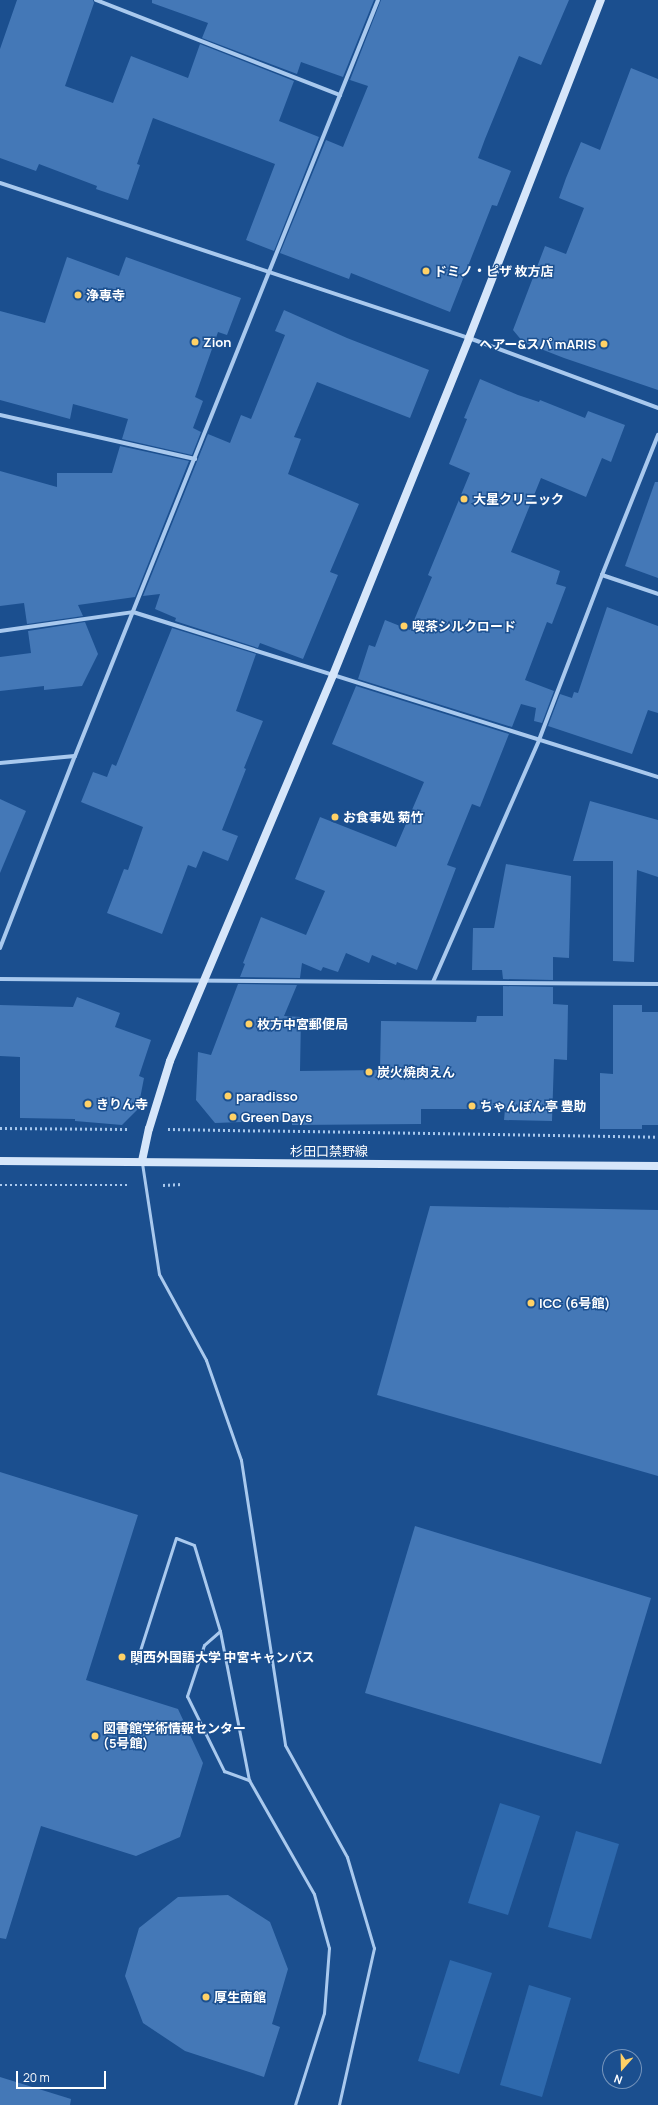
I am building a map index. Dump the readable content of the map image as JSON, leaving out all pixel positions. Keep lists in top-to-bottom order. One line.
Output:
{"streets":{"street":["杉田口禁野線"]},"places":["ドミノ・ピザ 枚方店","浄専寺","Zion","ヘアー&スパ mARIS","大星クリニック","喫茶シルクロード","お食事処 菊竹","枚方中宮郵便局","炭火焼肉えん","paradisso","きりん寺","ちゃんぽん亭 豊助","Green Days","ICC (6号館)","関西外国語大学 中宮キャンパス","図書館学術情報センター (5号館)","厚生南館"],"scale_bar":"20 m","north":"bottom"}
